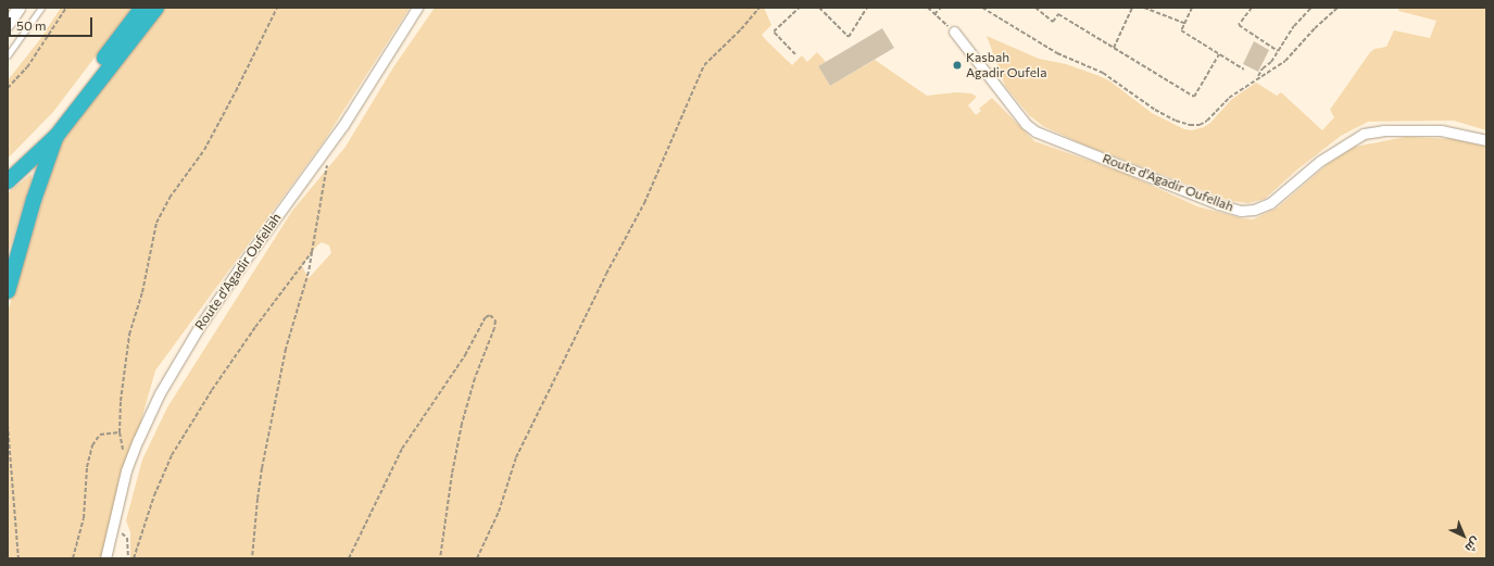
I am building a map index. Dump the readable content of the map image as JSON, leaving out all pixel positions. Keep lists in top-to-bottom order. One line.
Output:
{"streets":{"street":["Route d'Agadir Oufellah"]},"places":["Kasbah Agadir Oufela"],"scale_bar":"50 m","north":"bottom right"}
